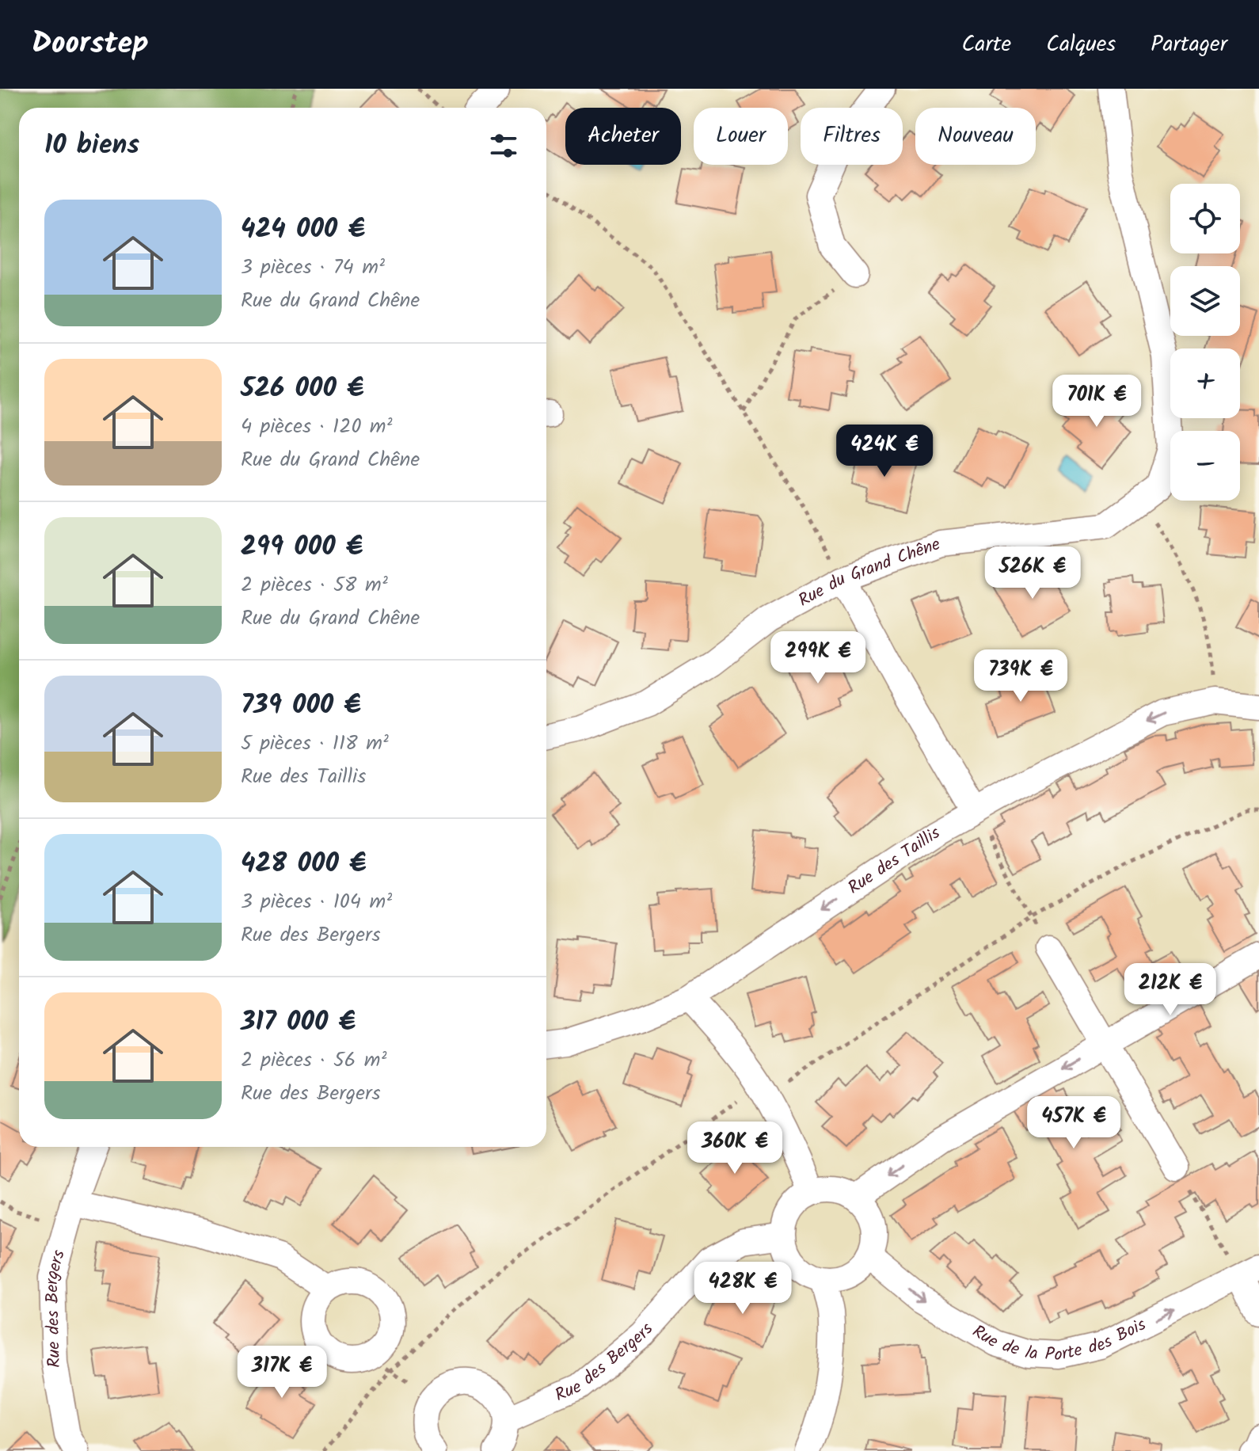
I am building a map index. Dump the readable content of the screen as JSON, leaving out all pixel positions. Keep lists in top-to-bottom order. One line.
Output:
{"streets":{"street":["Rue du Grand Chêne","Rue des Taillis","Rue des Bergers","Rue de la Porte des Bois"]},"crossings":[["Rue des Bergers","Rue de la Porte des Bois"]],"one_way":["Rue des Taillis","Rue de la Porte des Bois"],"page":{"header":"Doorstep","nav":["Carte","Calques","Partager"],"chip":["Acheter","Louer","Filtres","Nouveau"],"heading":"10 biens","map_buttons":["+","−"],"list":[{"name":"424 000 €","note":"3 pièces · 74 m² · Rue du Grand Chêne"},{"name":"526 000 €","note":"4 pièces · 120 m² · Rue du Grand Chêne"},{"name":"299 000 €","note":"2 pièces · 58 m² · Rue du Grand Chêne"},{"name":"739 000 €","note":"5 pièces · 118 m² · Rue des Taillis"},{"name":"428 000 €","note":"3 pièces · 104 m² · Rue des Bergers"},{"name":"317 000 €","note":"2 pièces · 56 m² · Rue des Bergers"}],"price":["701K €","424K €","526K €","299K €","739K €","212K €","457K €","360K €","428K €","317K €"]}}
